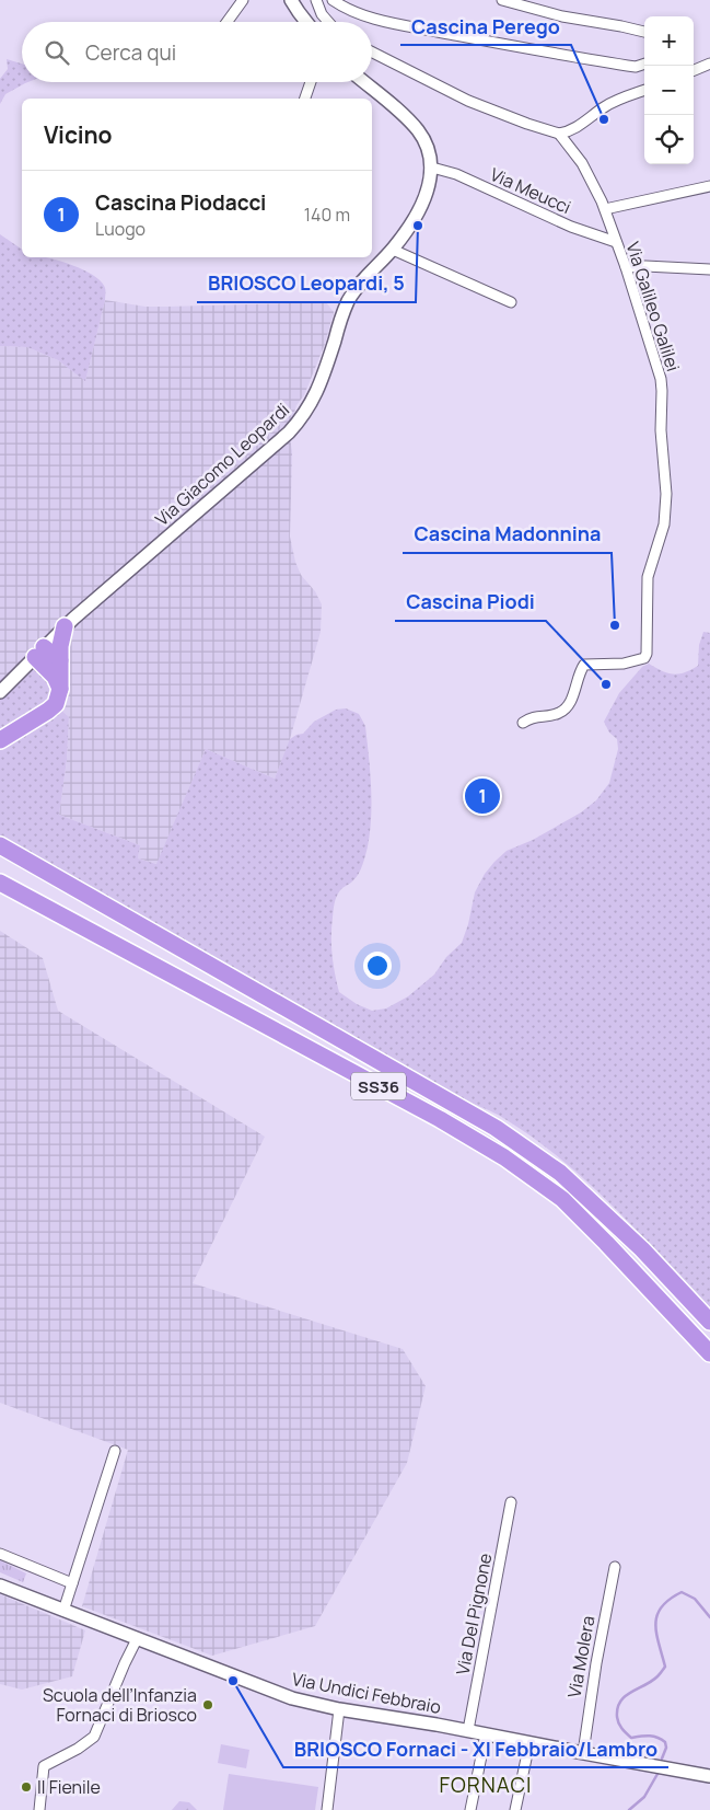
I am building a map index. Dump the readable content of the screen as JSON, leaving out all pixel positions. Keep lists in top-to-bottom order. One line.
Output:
{"streets":{"highway":["SS36"],"street":["Via Meucci","Via Galileo Galilei","Via Giacomo Leopardi","Via Del Pignone","Via Molera","Via Undici Febbraio"]},"crossings":[["Via Meucci","Via Galileo Galilei"],["Via Meucci","Via Giacomo Leopardi"],["Via Del Pignone","Via Undici Febbraio"],["Via Molera","Via Undici Febbraio"]],"districts":["FORNACI"],"places":["Cascina Perego","BRIOSCO Leopardi, 5","Cascina Madonnina","Cascina Piodi","BRIOSCO Fornaci - XI Febbraio/Lambro","Scuola dell’Infanzia Fornaci di Briosco","Il Fienile"],"page":{"map_buttons":["+","−"],"search":"Cerca qui","heading":"Vicino","list":[{"mark":"1","name":"Cascina Piodacci","note":"Luogo","value":"140 m"}],"pins":"1"}}
